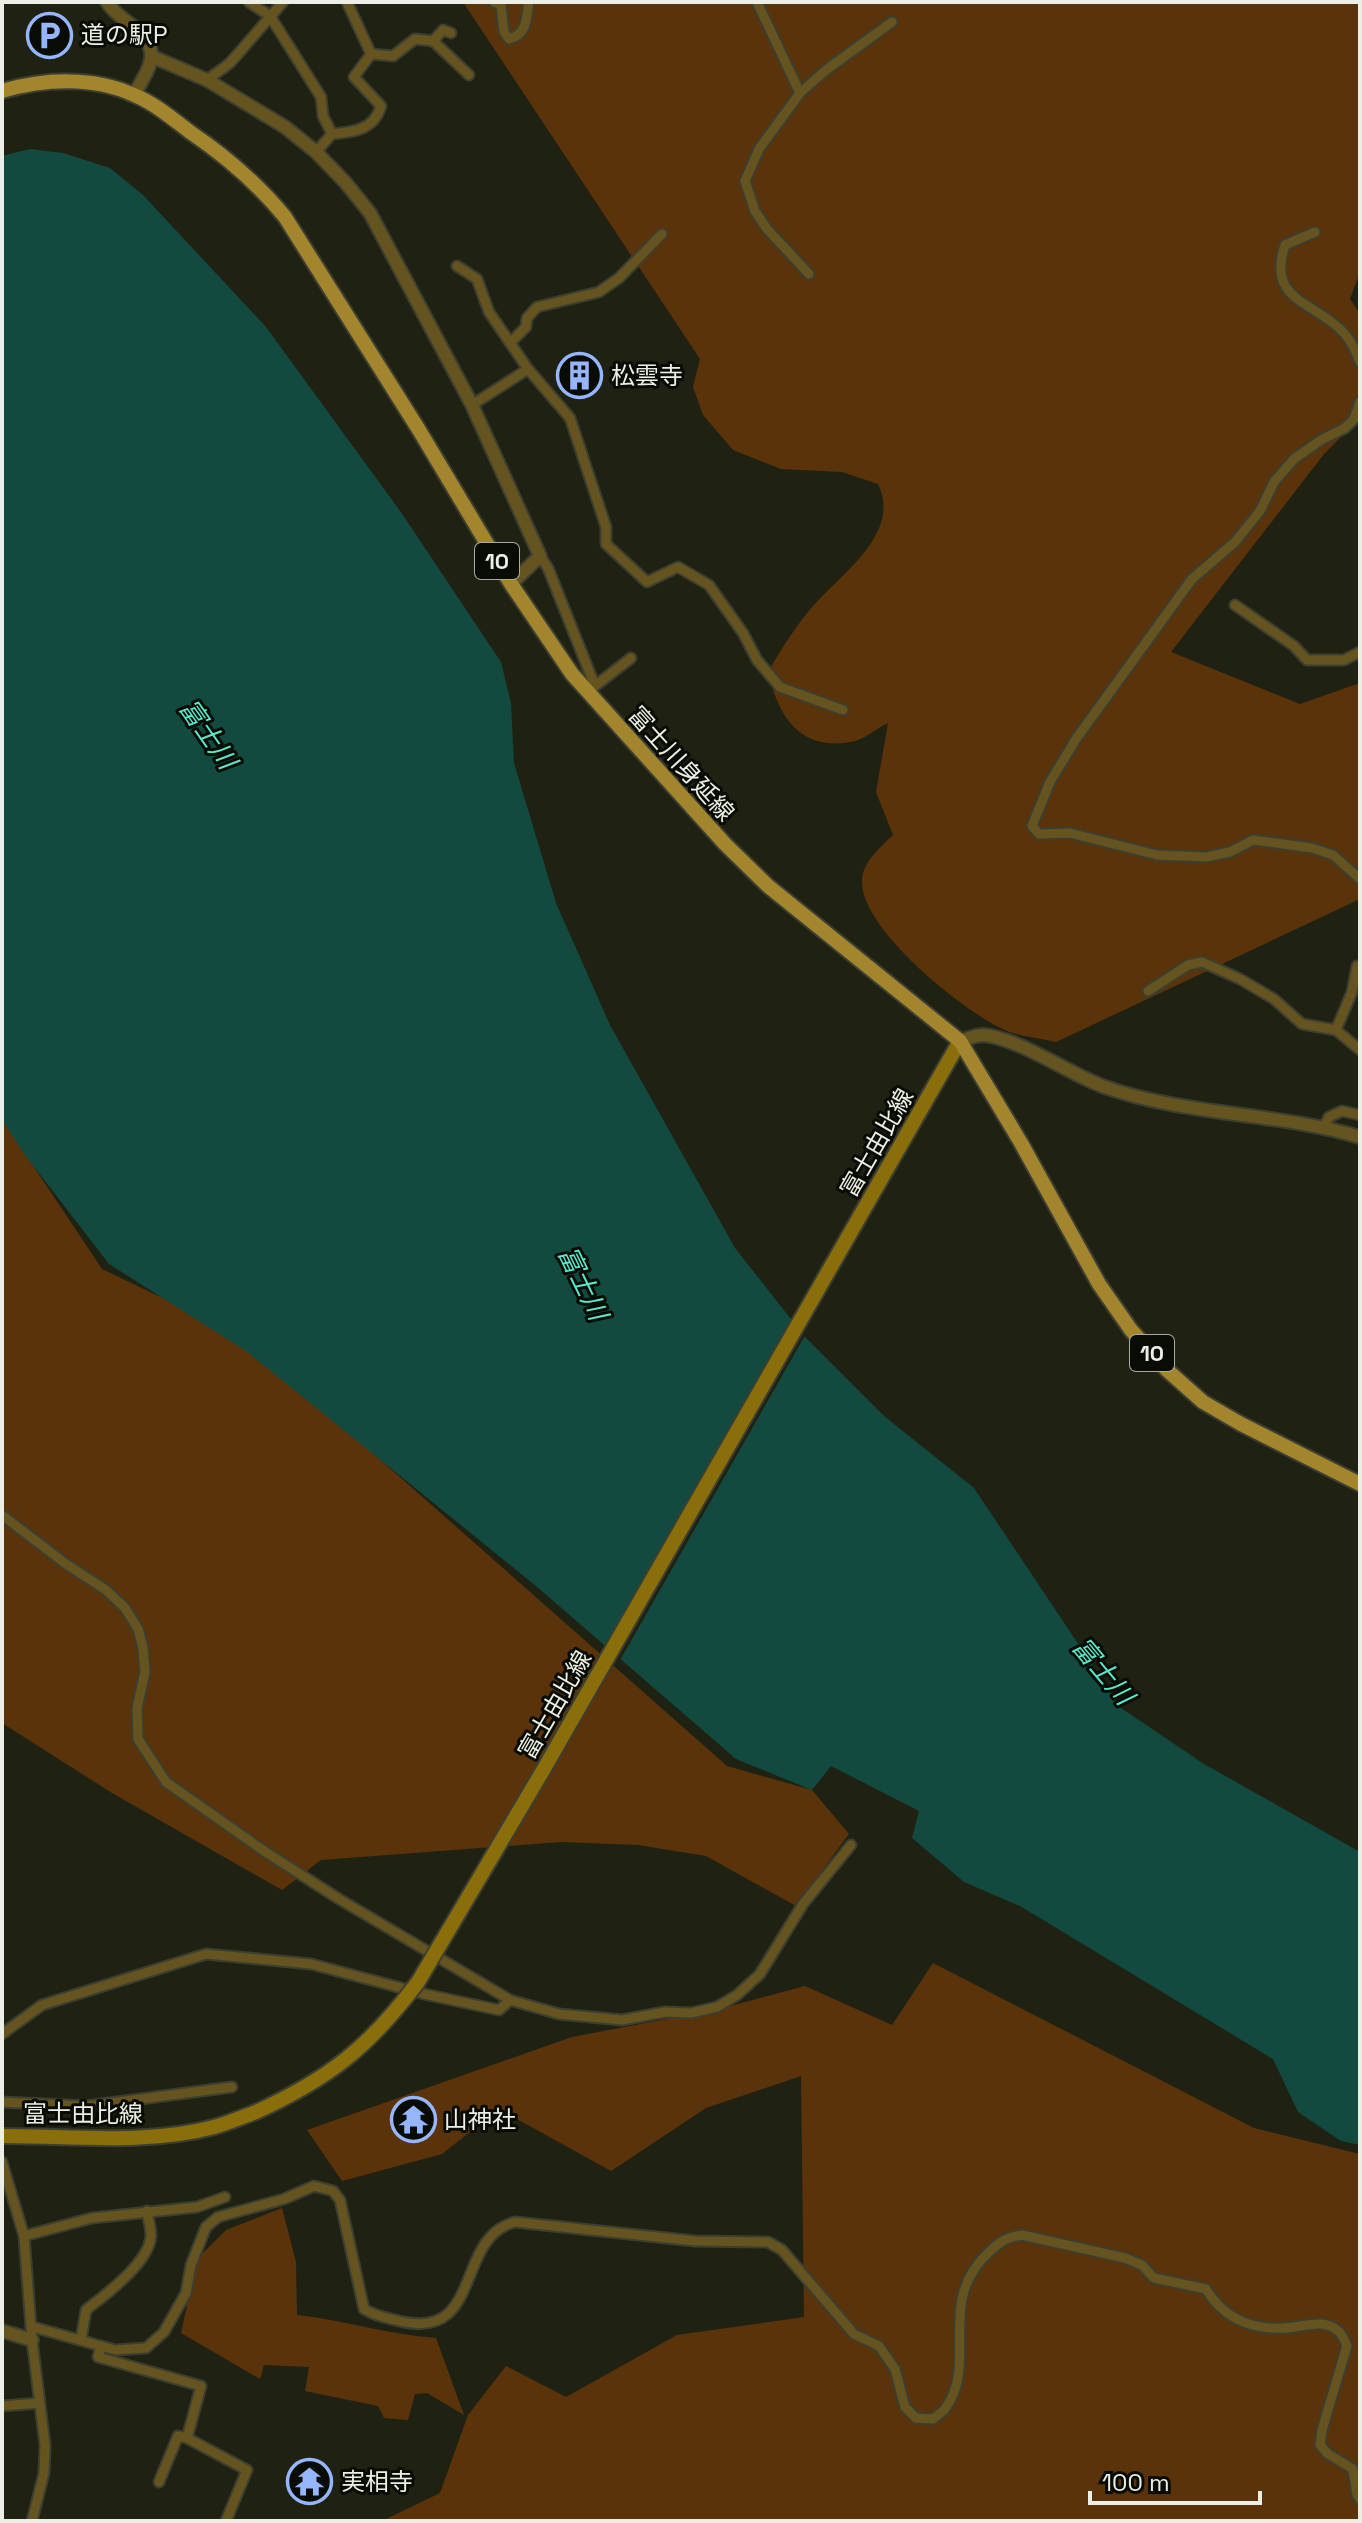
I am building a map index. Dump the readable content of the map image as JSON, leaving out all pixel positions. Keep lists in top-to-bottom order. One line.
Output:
{"streets":{"main road":["10","富士川身延線","富士由比線"]},"crossings":[["富士川身延線","富士由比線"]],"water":["富士川"],"places":{"parking":["道の駅P"],"building":["松雲寺"],"temple":["山神社","実相寺"]},"scale_bar":"100 m"}
